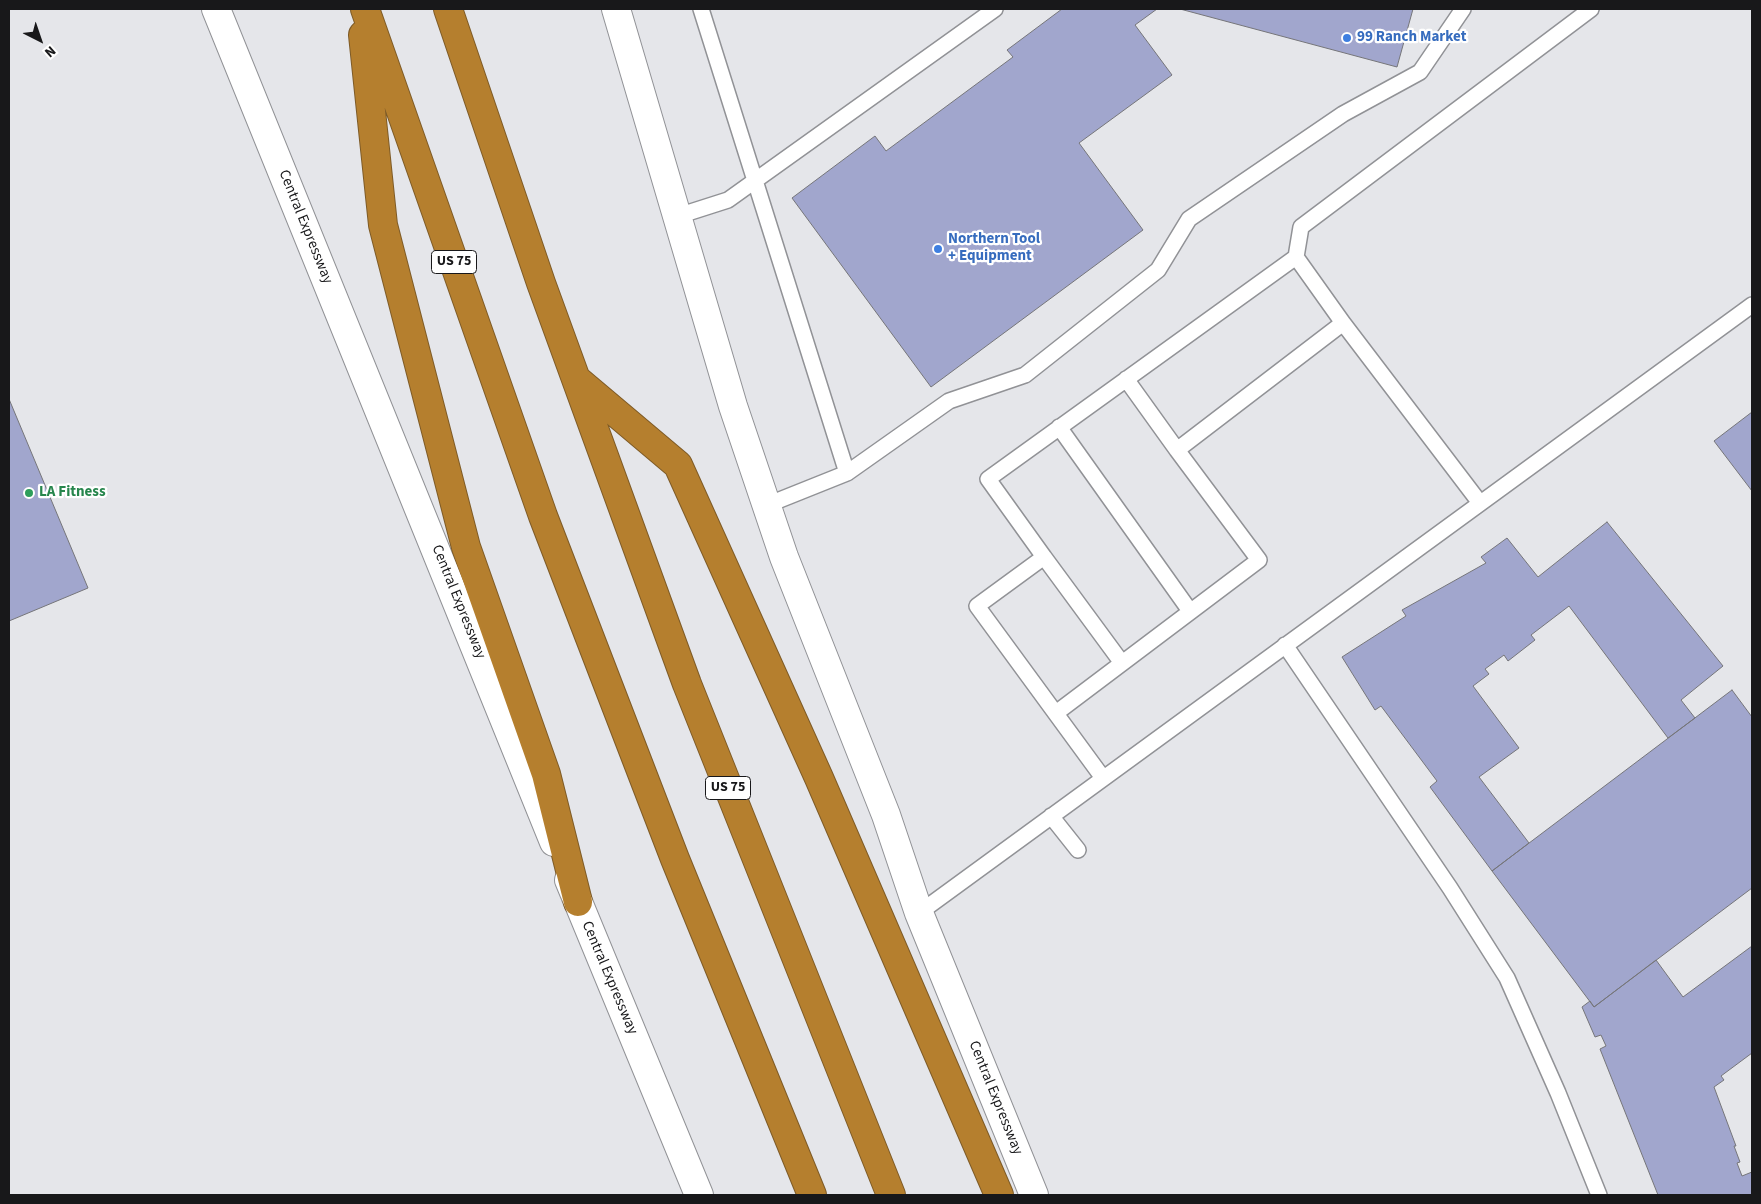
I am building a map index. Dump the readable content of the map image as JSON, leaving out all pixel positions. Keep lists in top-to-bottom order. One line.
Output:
{"streets":{"highway":["US 75"],"main road":["Central Expressway"]},"places":["99 Ranch Market","Northern Tool + Equipment","LA Fitness"],"north":"bottom right"}
